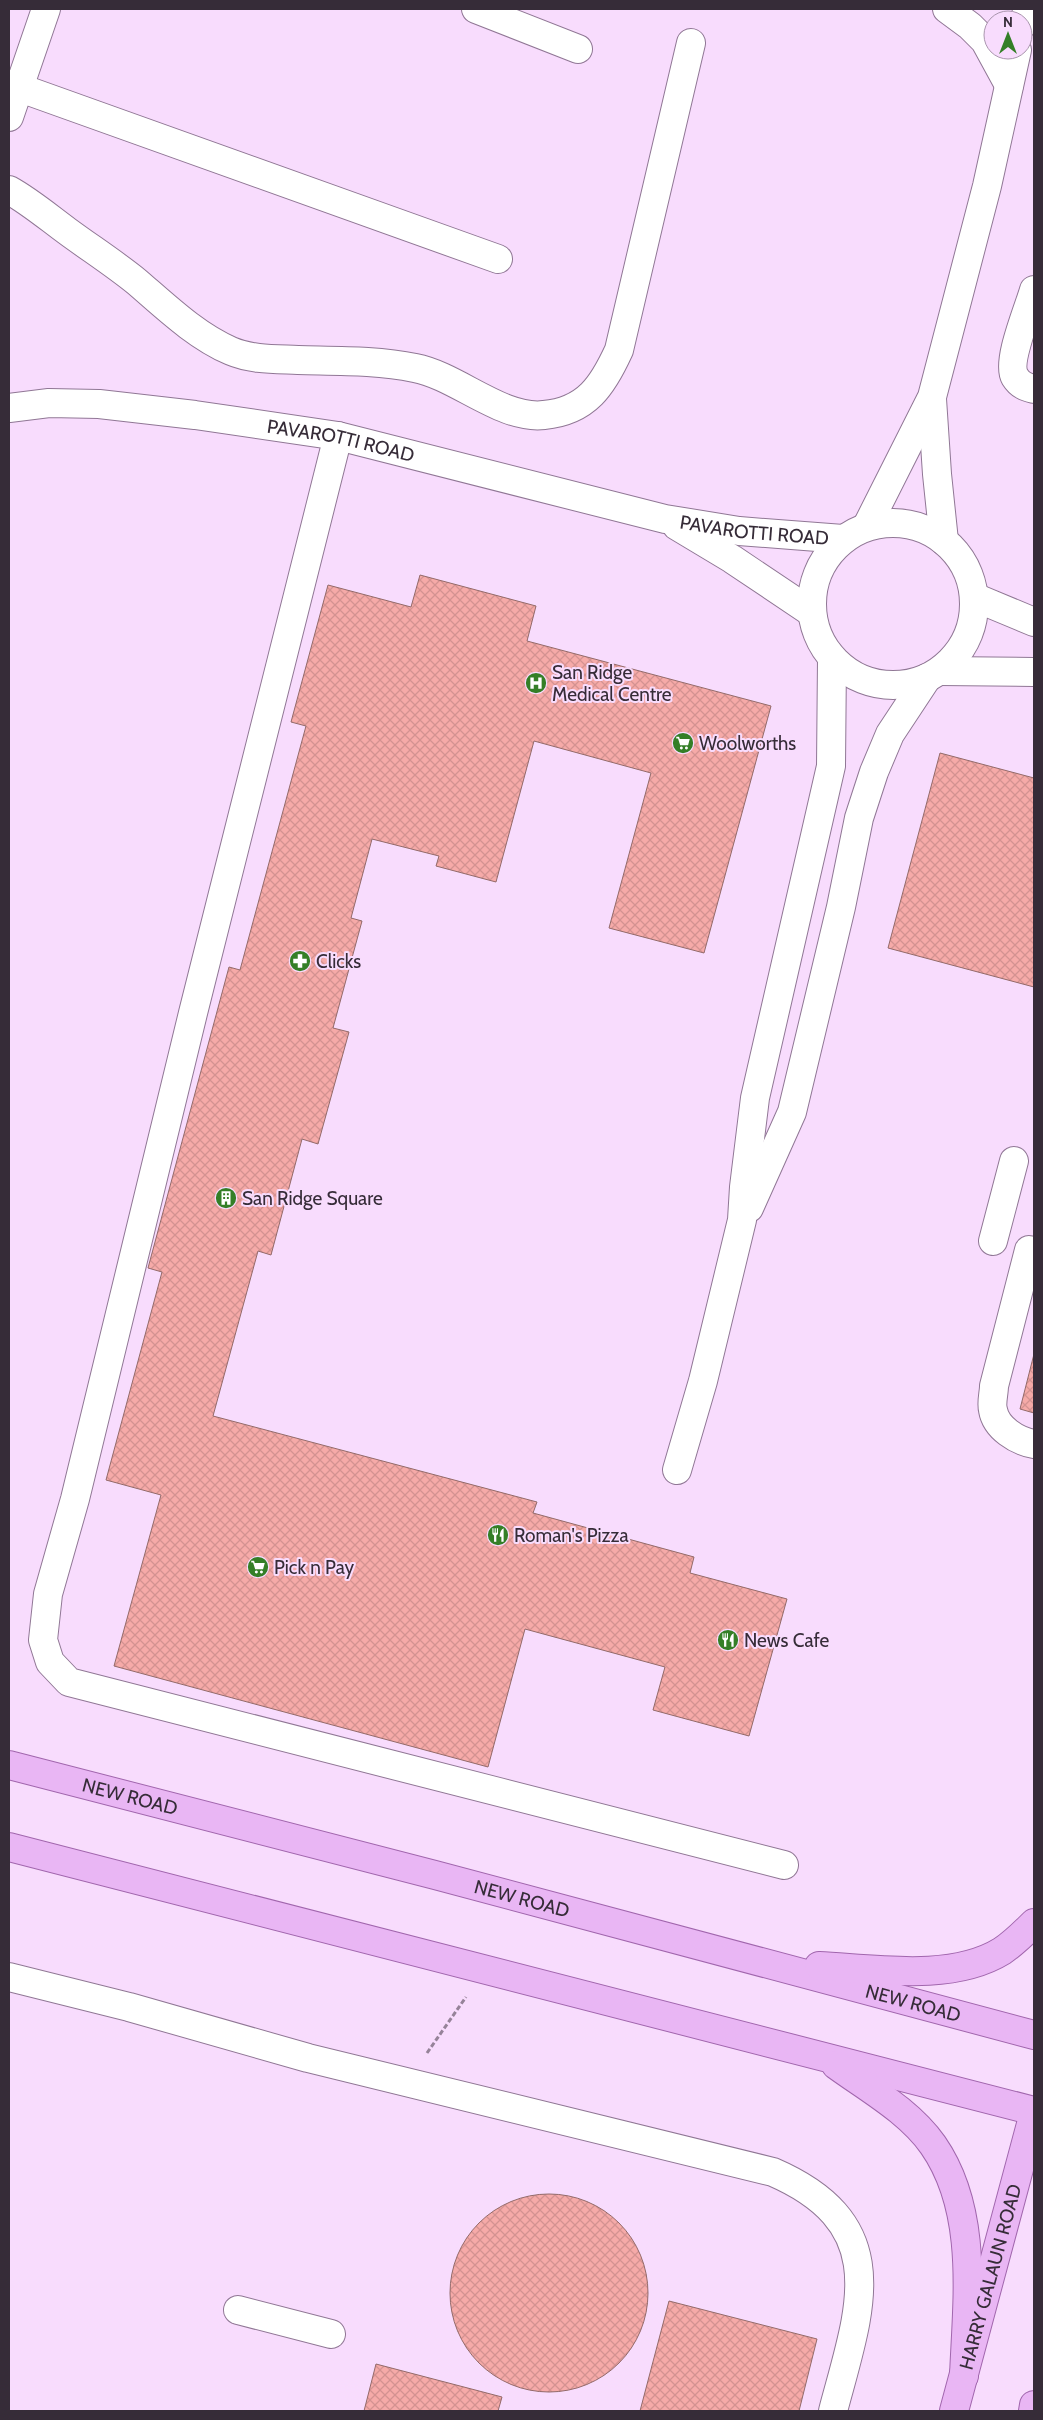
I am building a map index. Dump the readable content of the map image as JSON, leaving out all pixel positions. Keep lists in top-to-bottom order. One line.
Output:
{"streets":{"main road":["NEW ROAD","HARRY GALAUN ROAD"],"street":["PAVAROTTI ROAD"]},"places":{"hospital":["San Ridge Medical Centre"],"supermarket":["Woolworths","Pick n Pay"],"pharmacy":["Clicks"],"building":["San Ridge Square"],"restaurant":["Roman's Pizza","News Cafe"]},"north":"top"}
